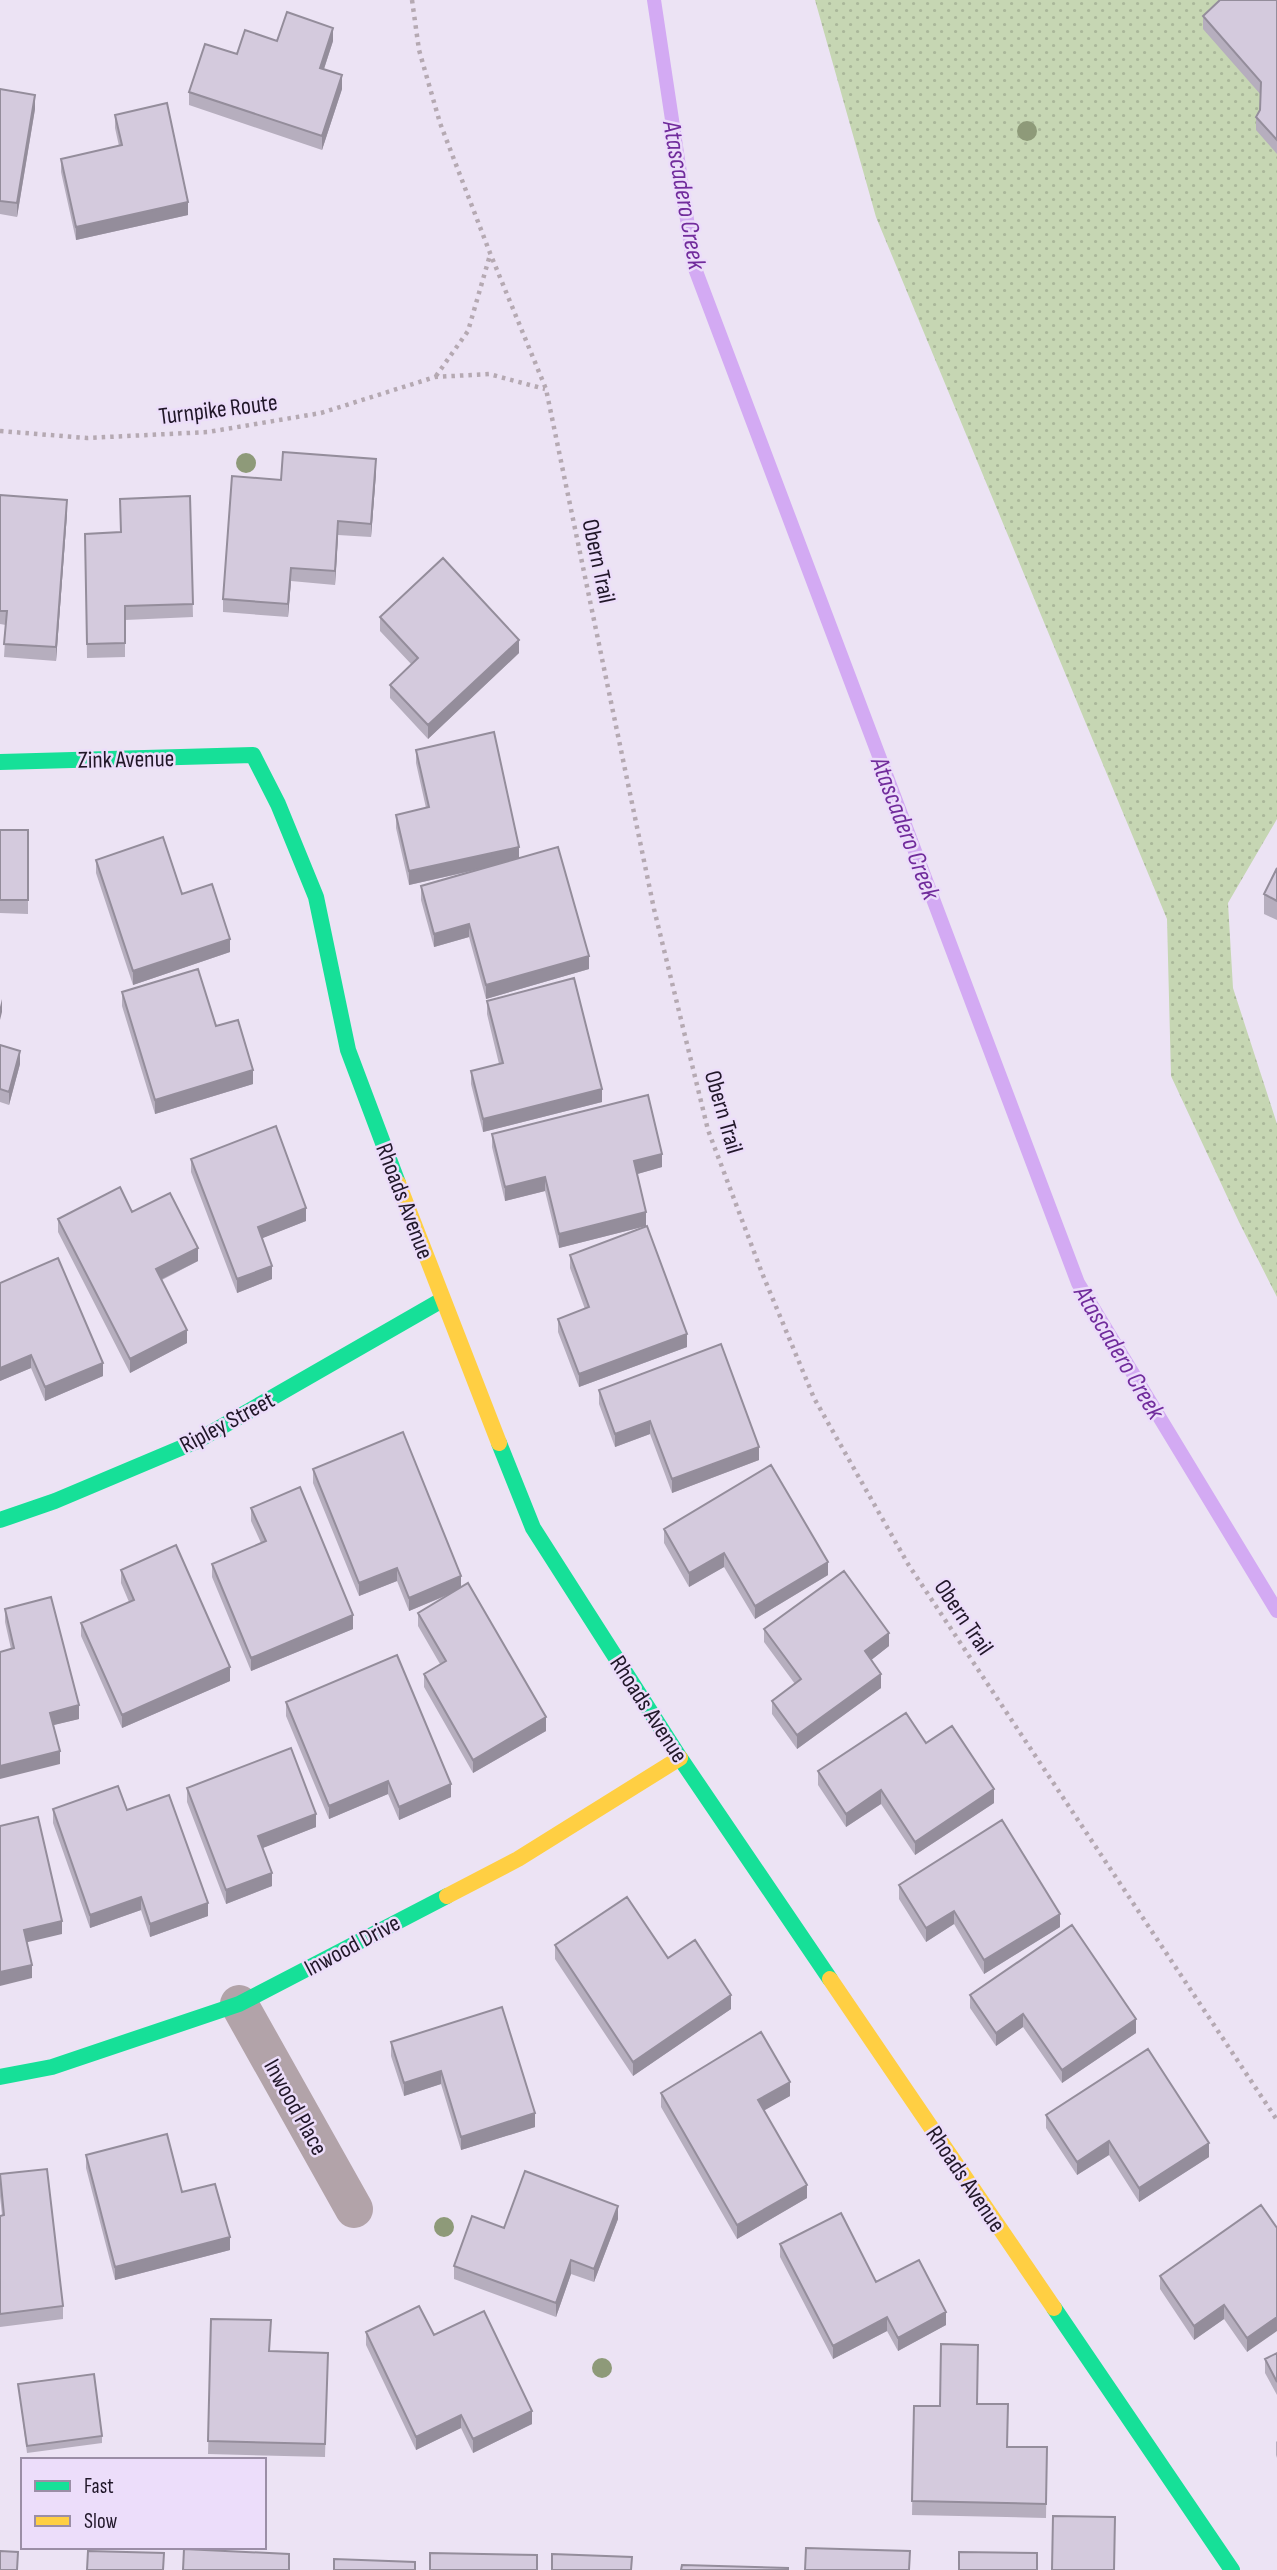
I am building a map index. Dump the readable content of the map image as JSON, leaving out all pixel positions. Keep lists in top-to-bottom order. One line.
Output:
{"streets":{"street":["Zink Avenue","Rhoads Avenue","Ripley Street","Inwood Drive","Inwood Place"],"path":["Turnpike Route","Obern Trail"]},"crossings":[["Turnpike Route","Obern Trail"],["Zink Avenue","Rhoads Avenue"],["Rhoads Avenue","Ripley Street"],["Rhoads Avenue","Inwood Drive"],["Inwood Drive","Inwood Place"]],"water":["Atascadero Creek"],"legend":["Fast","Slow"]}
